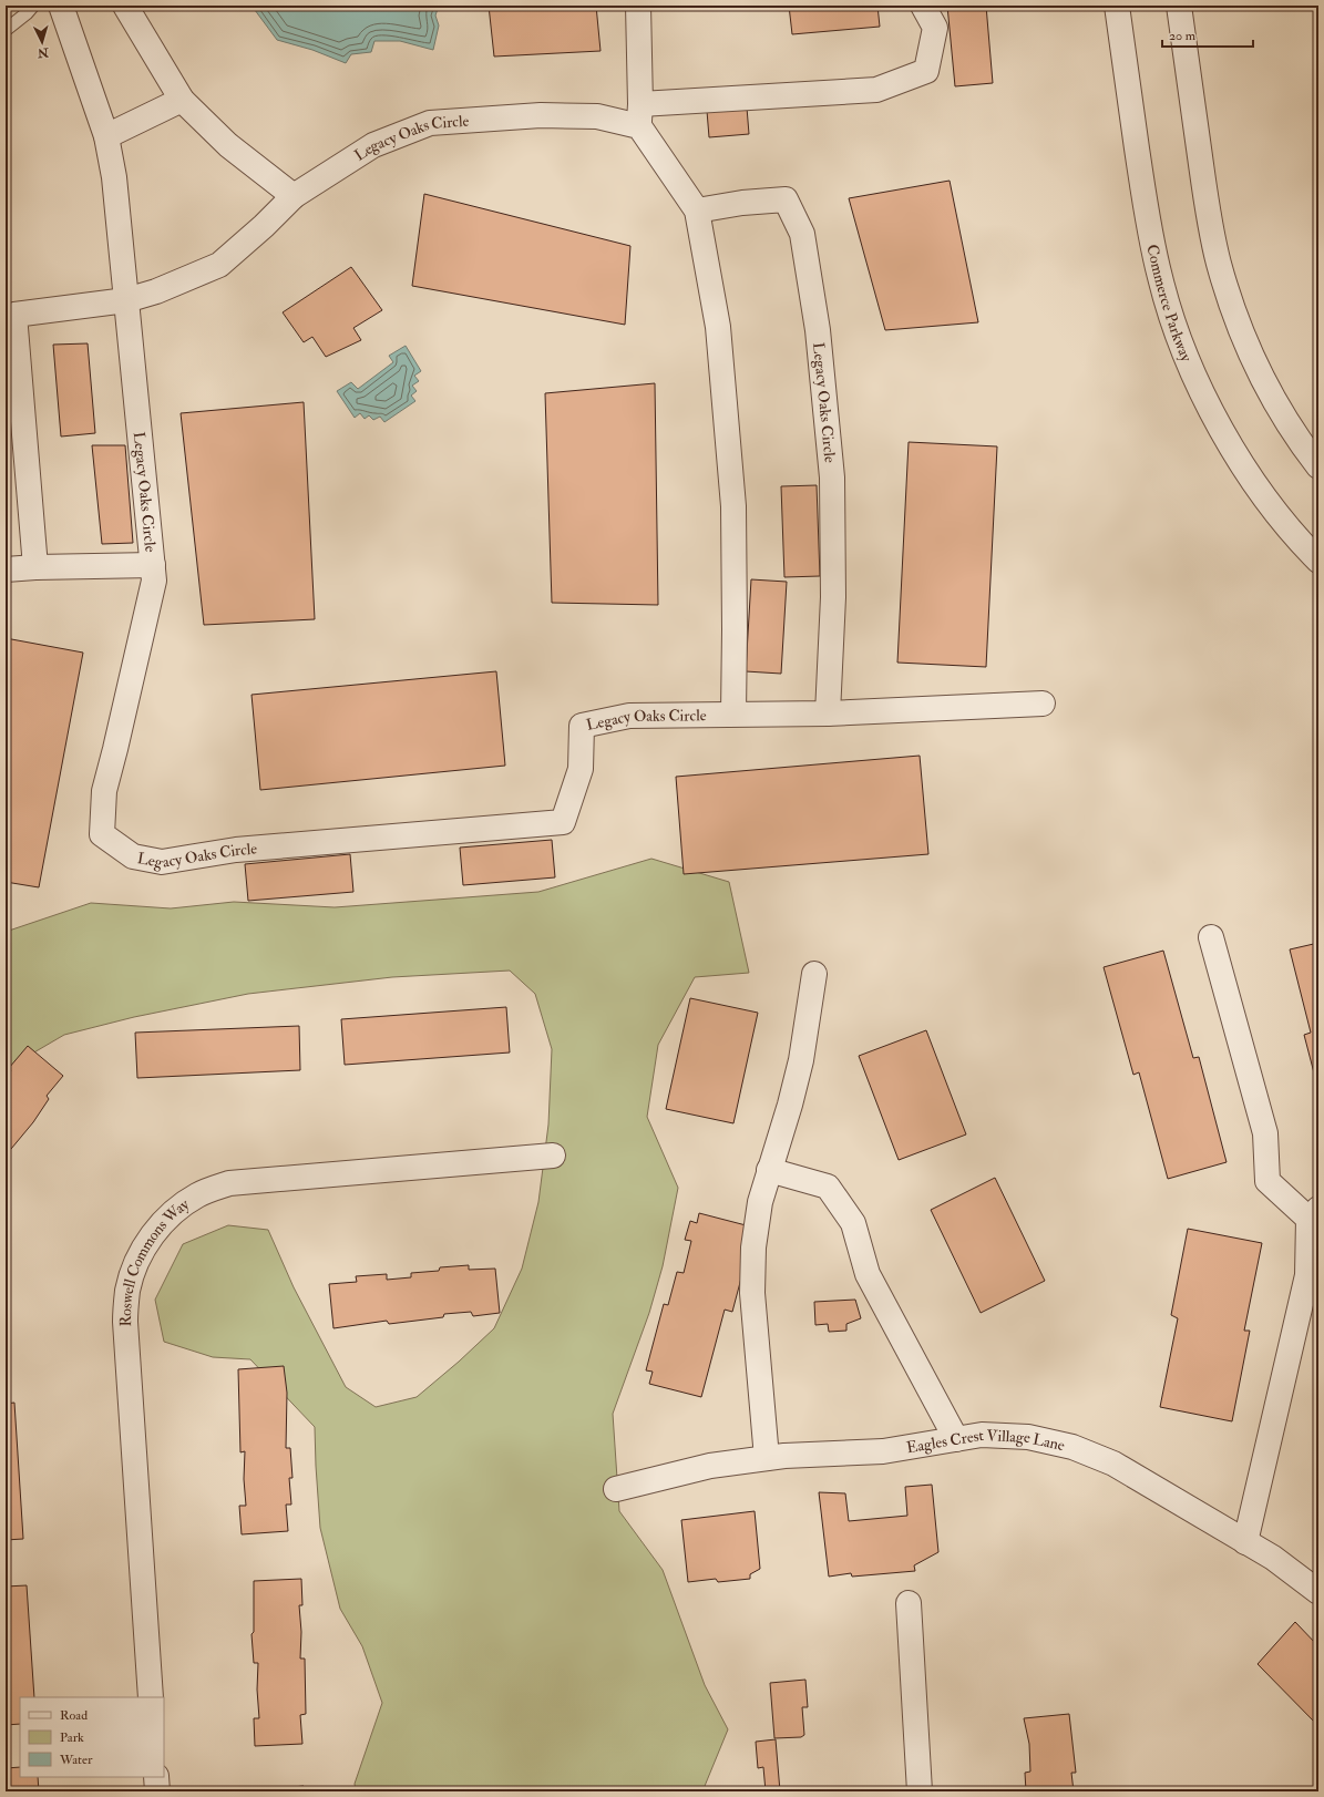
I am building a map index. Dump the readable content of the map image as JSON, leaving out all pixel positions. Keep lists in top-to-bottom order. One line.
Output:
{"streets":{"street":["Legacy Oaks Circle","Commerce Parkway","Roswell Commons Way","Eagles Crest Village Lane"]},"legend":["Road","Park","Water"],"scale_bar":"20 m","north":"bottom"}
